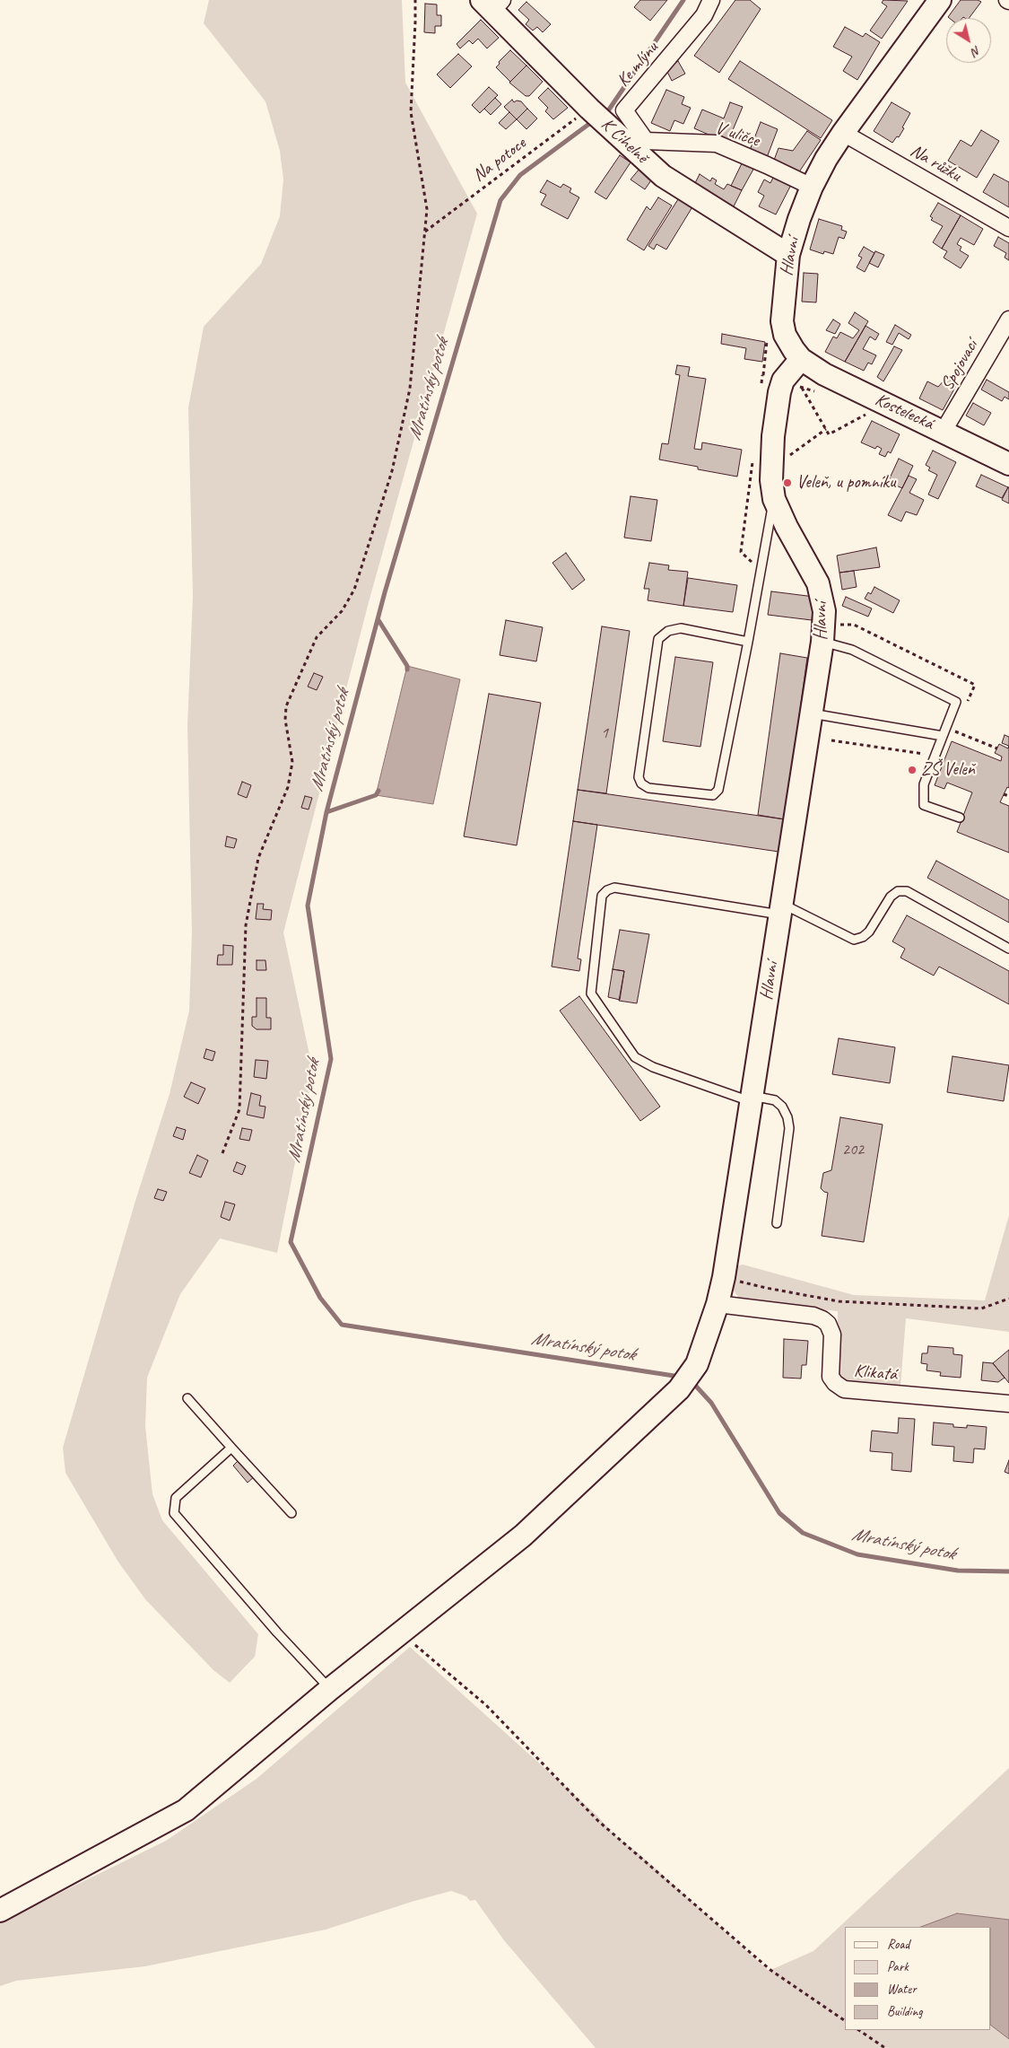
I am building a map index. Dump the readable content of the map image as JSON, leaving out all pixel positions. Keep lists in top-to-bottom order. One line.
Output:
{"streets":{"street":["Ke mlýnu","V uličce","K Cihelně","Na růžku","Hlavní","Spojovací","Kostelecká","Klikatá"],"path":["Na potoce"]},"crossings":[["Ke mlýnu","V uličce"],["Ke mlýnu","K Cihelně"],["V uličce","K Cihelně"],["V uličce","Hlavní"],["K Cihelně","Na potoce"],["K Cihelně","Hlavní"],["Na růžku","Hlavní"],["Hlavní","Kostelecká"],["Hlavní","Klikatá"],["Spojovací","Kostelecká"]],"water":["Mratínský potok"],"places":["Veleň, u pomníku","ZŠ Veleň"],"house_numbers":["1","202"],"legend":["Road","Park","Water","Building"],"north":"bottom right"}
